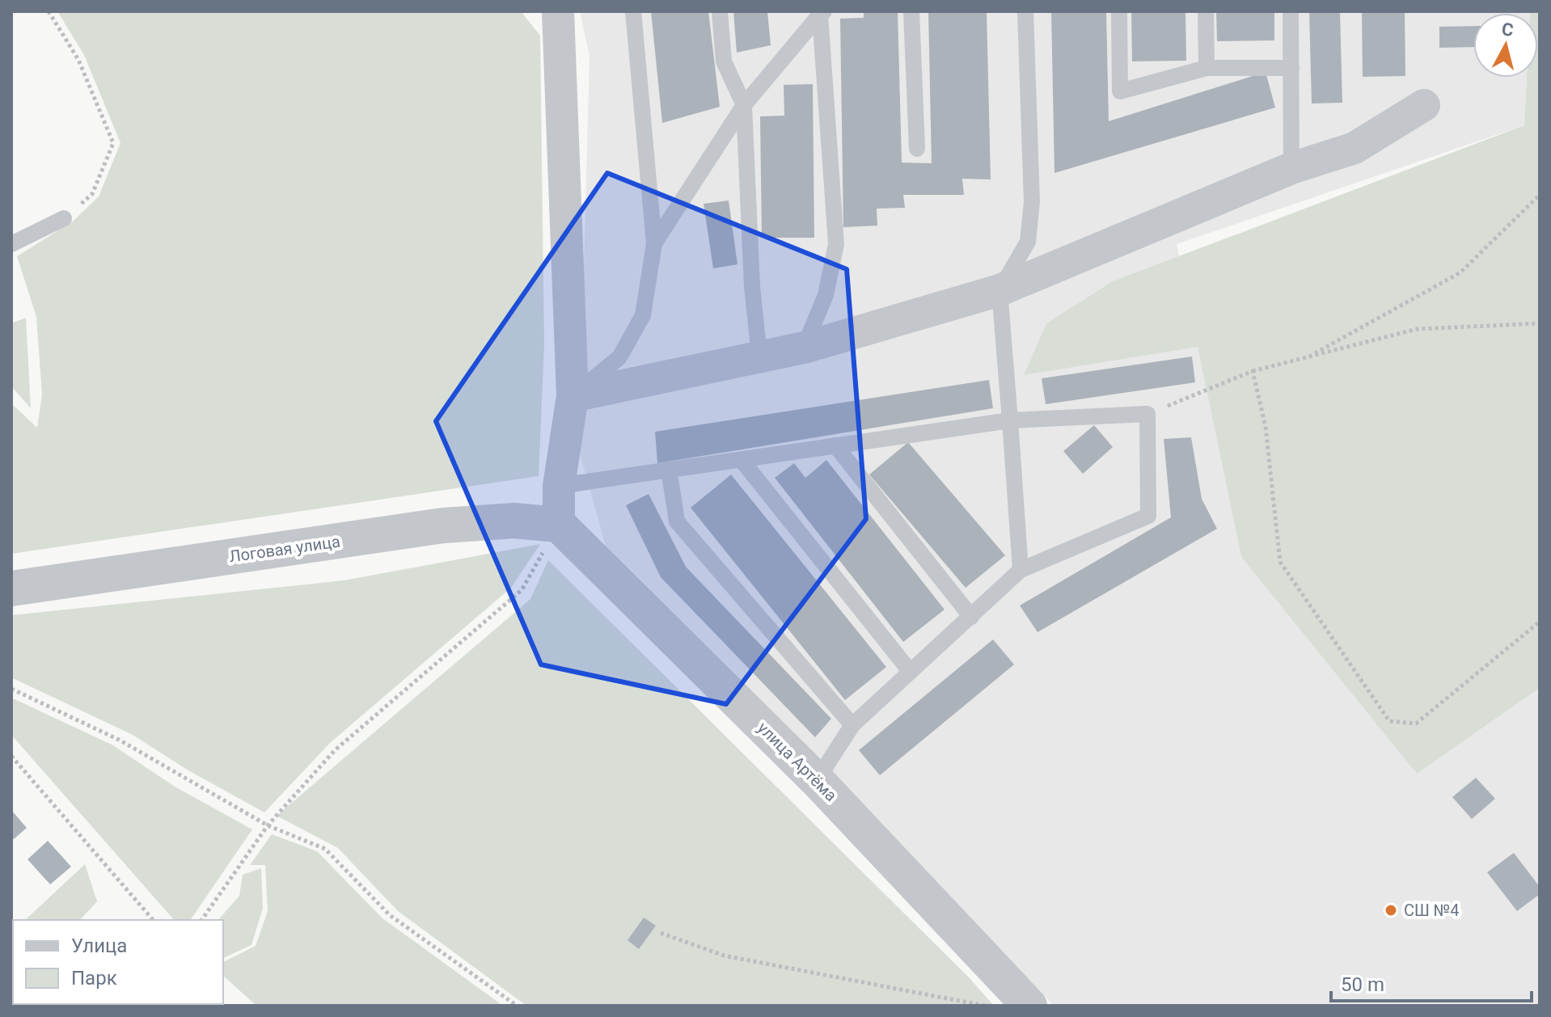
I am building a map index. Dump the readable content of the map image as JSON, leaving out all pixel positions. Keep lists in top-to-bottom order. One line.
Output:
{"streets":{"street":["Логовая улица","улица Артёма"]},"crossings":[["Логовая улица","улица Артёма"]],"places":["СШ №4"],"legend":["Улица","Парк"],"scale_bar":"50 m","north":"top"}
